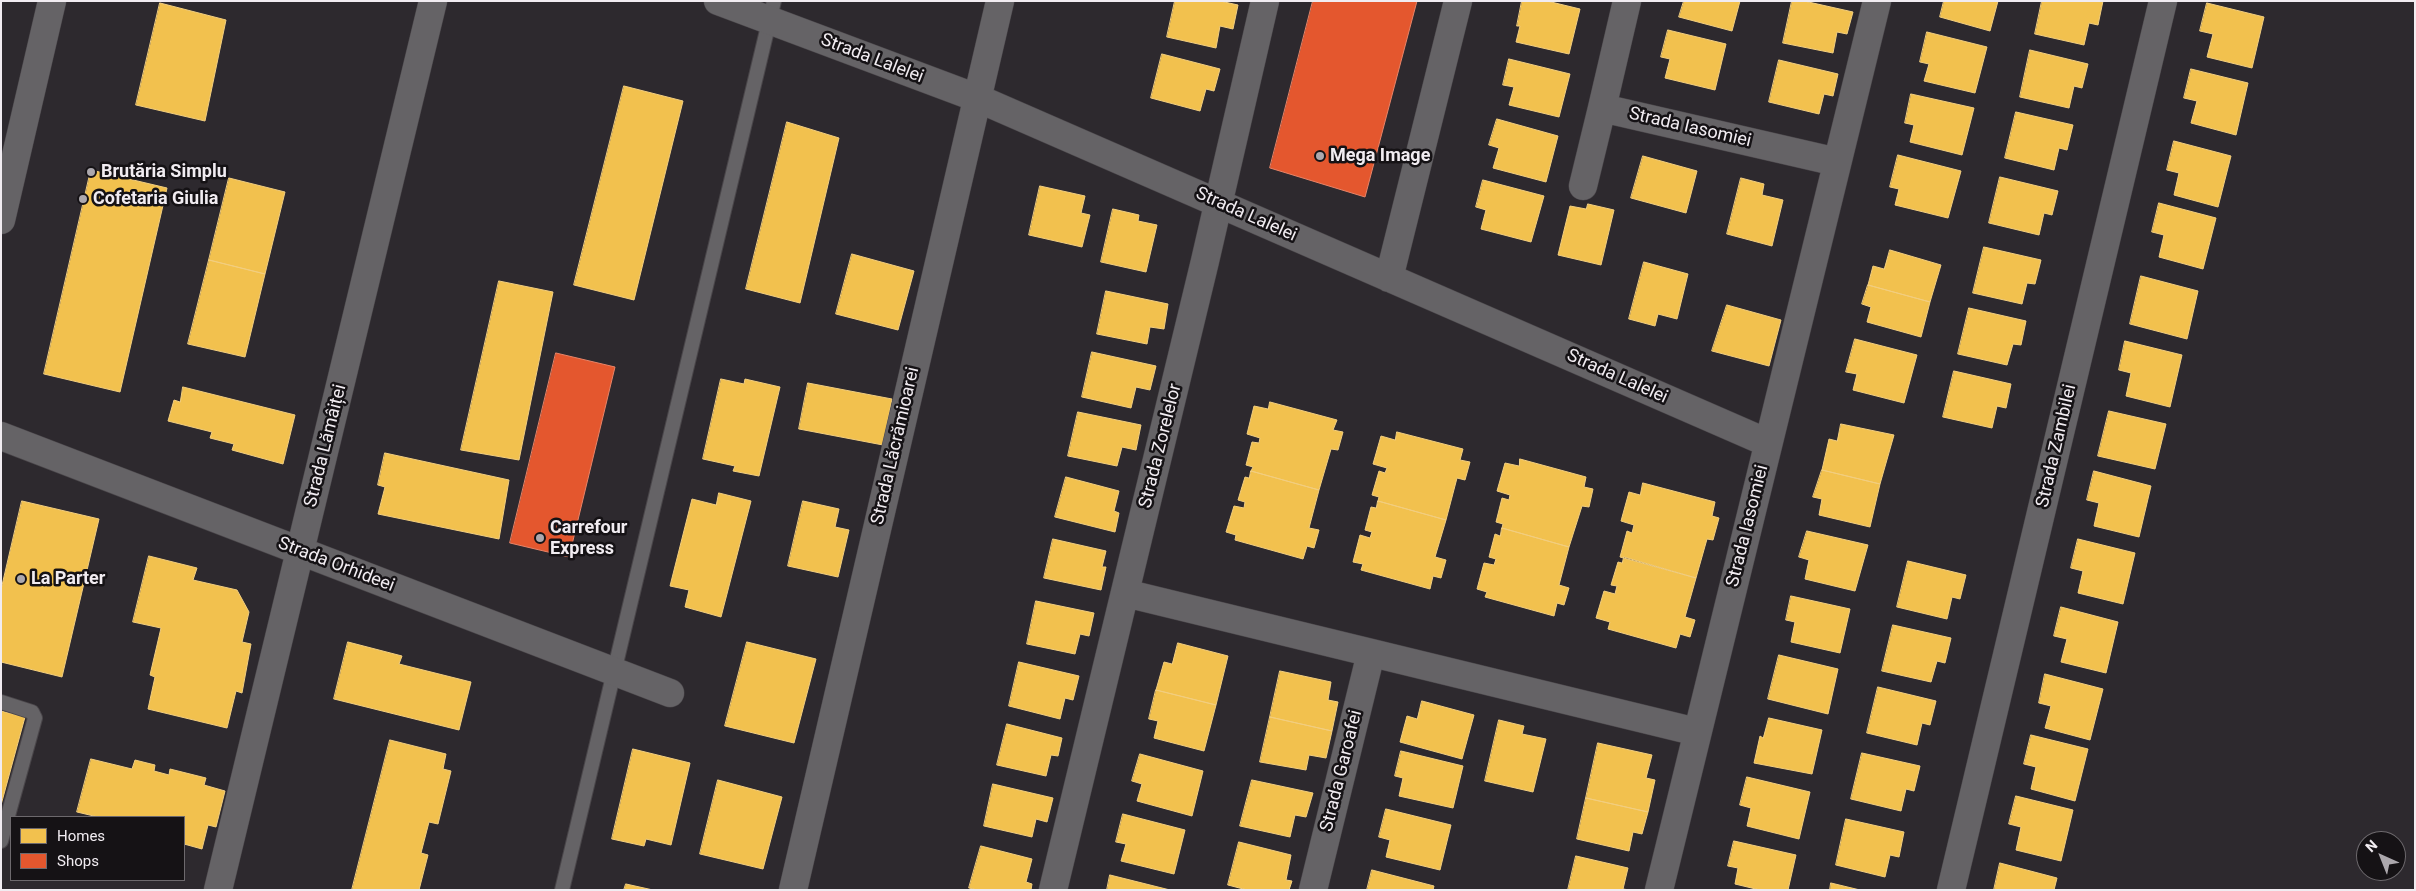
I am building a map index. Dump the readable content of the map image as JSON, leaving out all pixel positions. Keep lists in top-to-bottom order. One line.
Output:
{"streets":{"street":["Strada Lalelei","Strada Iasomiei","Strada Lămâiței","Strada Lăcrămioarei","Strada Zorelelor","Strada Zambilei","Strada Orhideei","Strada Garoafei"]},"crossings":[["Strada Lalelei","Strada Iasomiei"],["Strada Lalelei","Strada Lăcrămioarei"],["Strada Lalelei","Strada Zorelelor"],["Strada Lămâiței","Strada Orhideei"]],"places":["Mega Image","Brutăria Simplu","Cofetaria Giulia","Carrefour Express","La Parter"],"legend":["Homes","Shops"],"north":"top left"}
